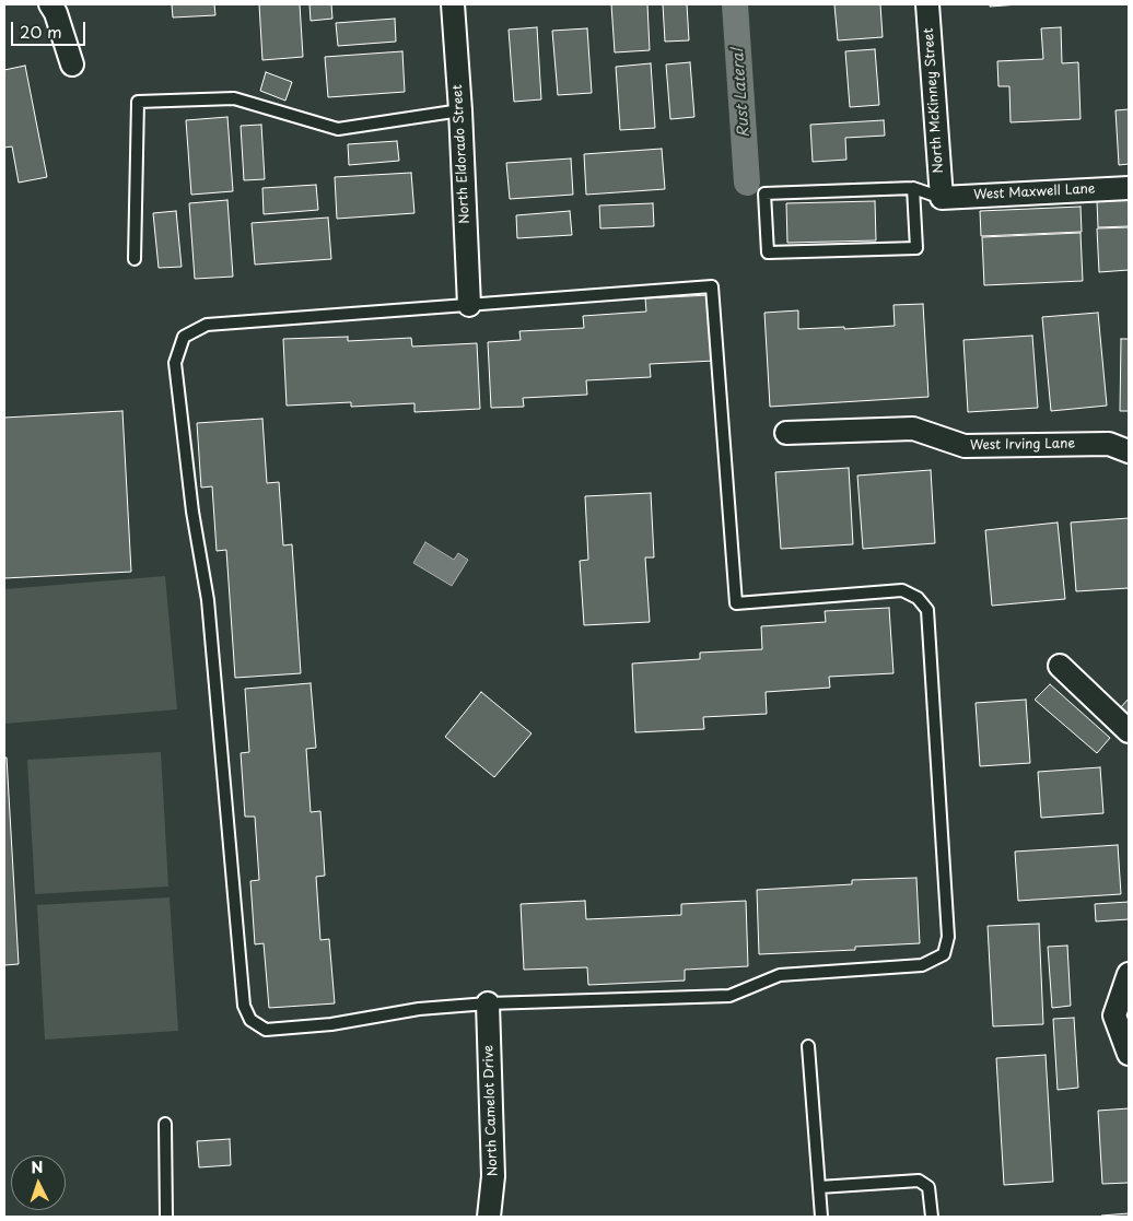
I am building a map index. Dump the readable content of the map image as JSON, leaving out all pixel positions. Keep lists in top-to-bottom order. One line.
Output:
{"streets":{"street":["North McKinney Street","North Eldorado Street","West Maxwell Lane","West Irving Lane","North Camelot Drive"]},"crossings":[["North McKinney Street","West Maxwell Lane"]],"water":["Rust Lateral"],"scale_bar":"20 m","north":"top"}
